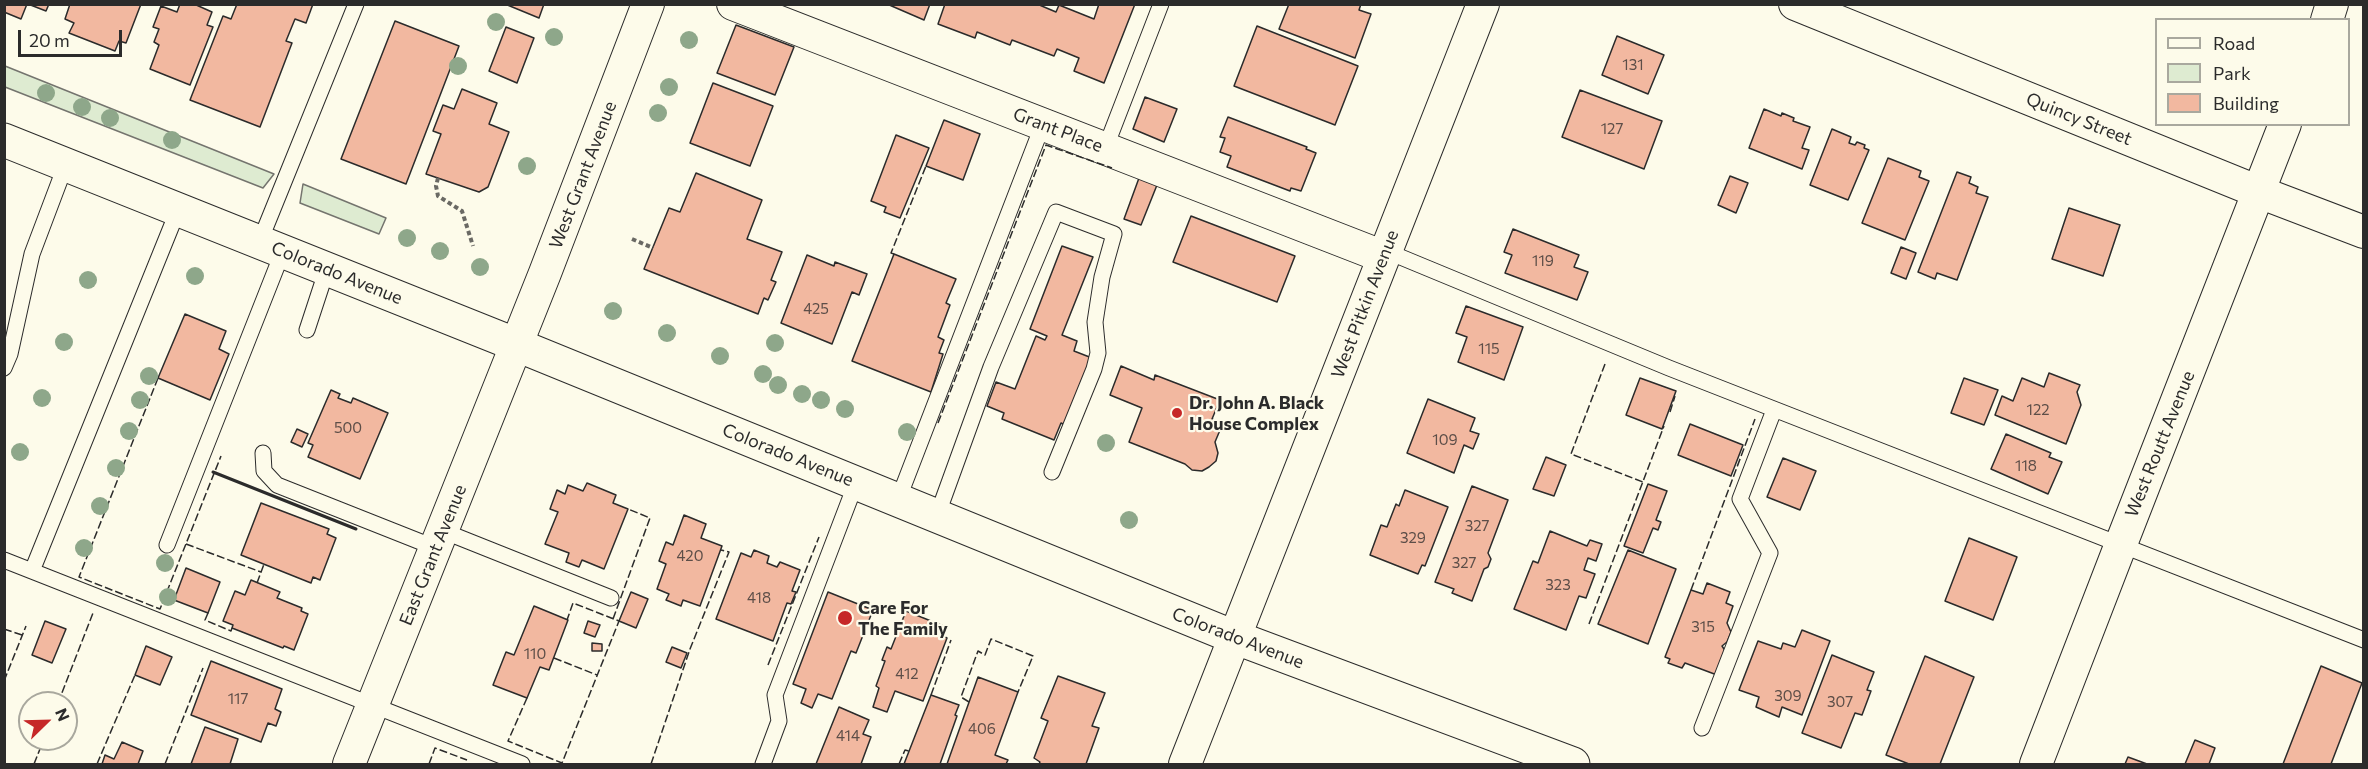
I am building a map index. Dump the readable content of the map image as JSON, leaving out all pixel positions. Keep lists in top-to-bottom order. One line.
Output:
{"streets":{"street":["Quincy Street","Grant Place","West Grant Avenue","Colorado Avenue","West Pitkin Avenue","West Routt Avenue","East Grant Avenue"]},"crossings":[["Quincy Street","West Routt Avenue"],["Grant Place","West Pitkin Avenue"],["West Grant Avenue","Colorado Avenue"],["West Grant Avenue","East Grant Avenue"],["Colorado Avenue","West Pitkin Avenue"],["Colorado Avenue","East Grant Avenue"]],"places":["Dr. John A. Black House Complex","Care For The Family"],"house_numbers":["131","127","119","425","115","122","500","109","118","327","329","420","327","323","418","315","110","412","309","117","307","406","414"],"legend":["Road","Park","Building"],"scale_bar":"20 m","north":"top right"}
